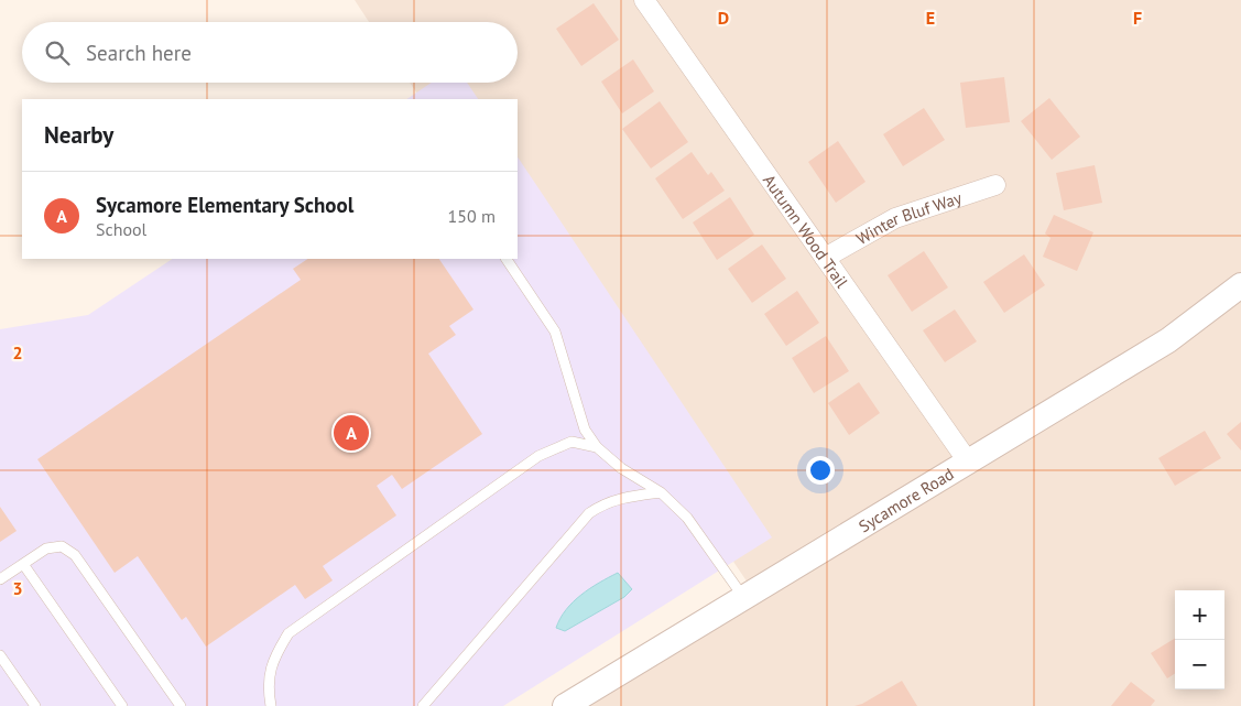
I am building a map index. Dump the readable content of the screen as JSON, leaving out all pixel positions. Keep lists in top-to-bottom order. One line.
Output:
{"streets":{"street":["Winter Bluf Way","Autumn Wood Trail","Sycamore Road"]},"crossings":[["Winter Bluf Way","Autumn Wood Trail"],["Autumn Wood Trail","Sycamore Road"]],"page":{"search":"Search here","heading":"Nearby","list":[{"mark":"A","name":"Sycamore Elementary School","note":"School","value":"150 m"}],"pins":"A","map_buttons":["+","−"]},"grid":{"columns":["D","E","F"],"rows":["2","3"]}}
